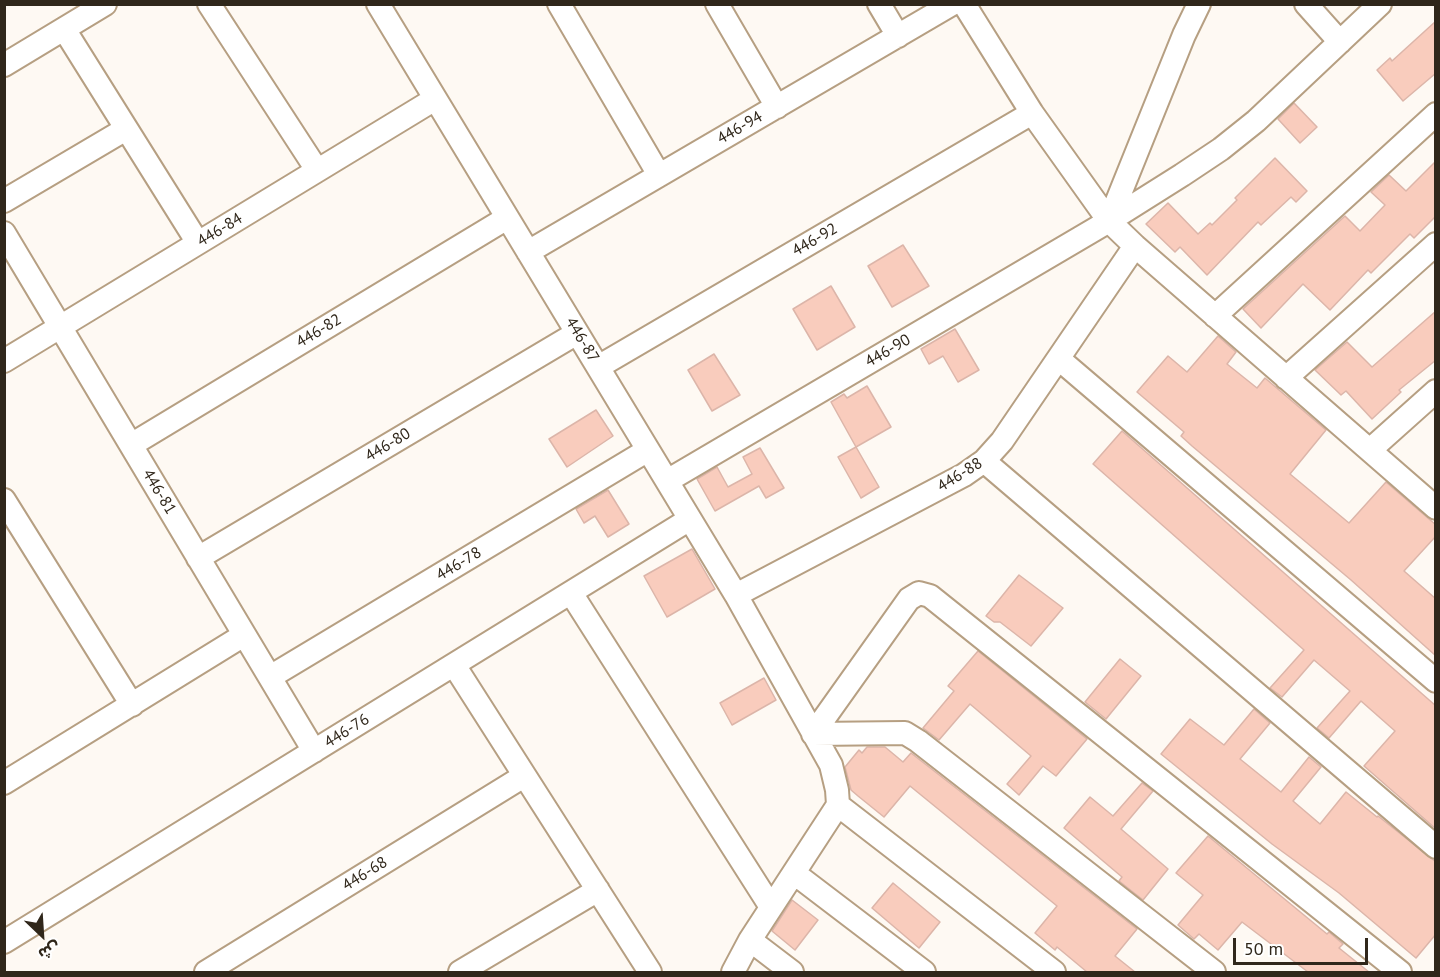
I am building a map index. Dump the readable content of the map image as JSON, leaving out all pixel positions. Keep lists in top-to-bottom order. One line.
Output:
{"streets":{"street":["446-94","446-84","446-92","446-82","446-87","446-90","446-80","446-88","446-81","446-78","446-76","446-68"]},"crossings":[["446-94","446-87"],["446-84","446-87"],["446-84","446-81"],["446-92","446-87"],["446-82","446-87"],["446-82","446-81"],["446-87","446-90"],["446-87","446-80"],["446-87","446-88"],["446-87","446-78"],["446-87","446-76"],["446-80","446-81"],["446-81","446-78"],["446-81","446-76"]],"scale_bar":"50 m","north":"bottom right"}
